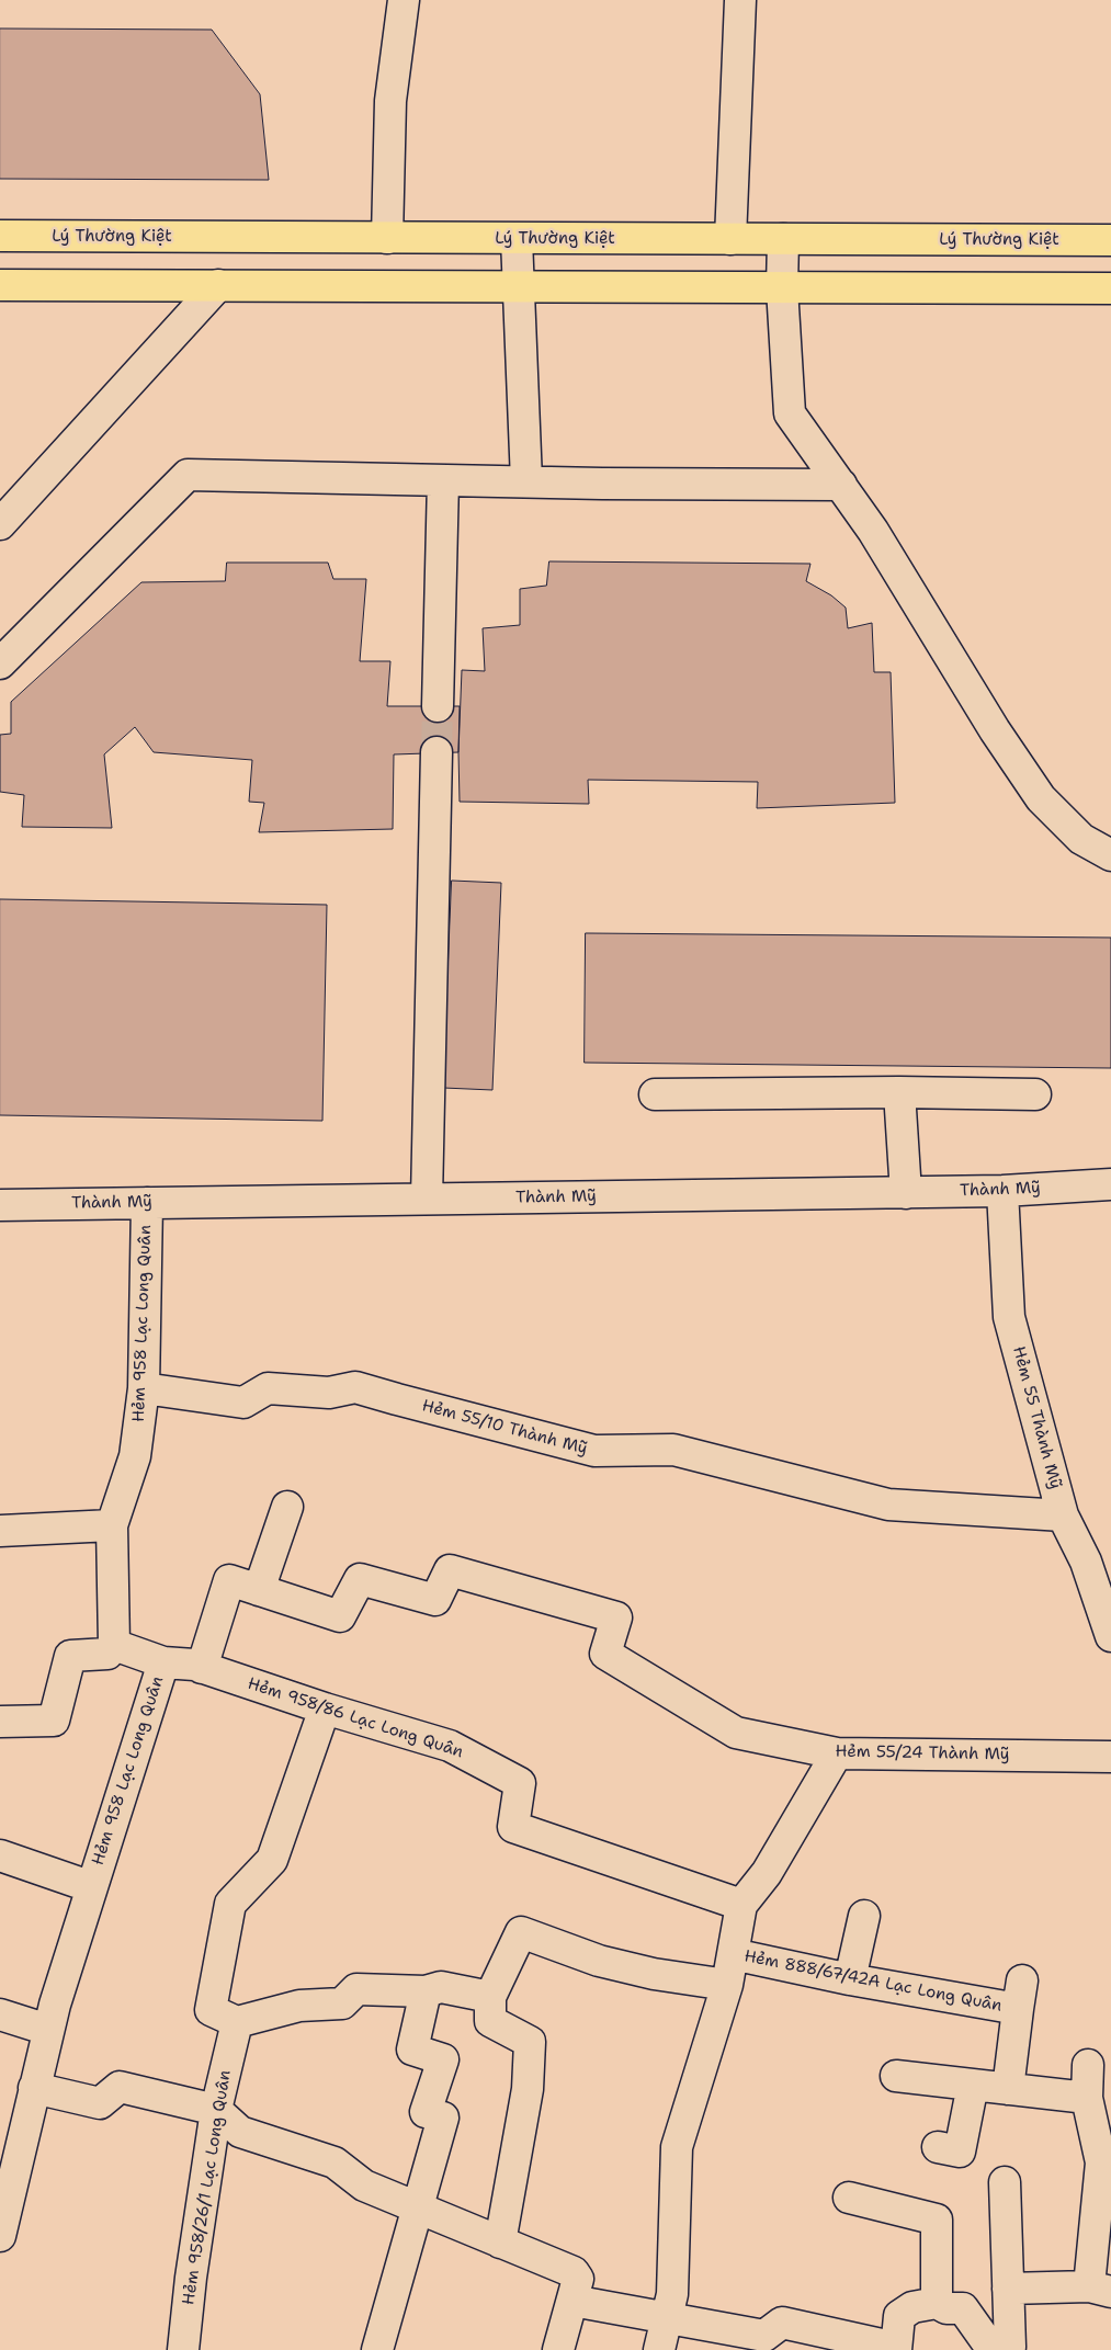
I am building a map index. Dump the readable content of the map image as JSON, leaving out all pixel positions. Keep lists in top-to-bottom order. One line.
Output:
{"streets":{"main road":["Lý Thường Kiệt"],"street":["Thành Mỹ","Hẻm 958 Lạc Long Quân","Hẻm 55 Thành Mỹ","Hẻm 55/10 Thành Mỹ","Hẻm 958/86 Lạc Long Quân","Hẻm 55/24 Thành Mỹ","Hẻm 888/67/42A Lạc Long Quân","Hẻm 958/26/1 Lạc Long Quân"]},"crossings":[["Thành Mỹ","Hẻm 958 Lạc Long Quân"],["Thành Mỹ","Hẻm 55 Thành Mỹ"],["Hẻm 958 Lạc Long Quân","Hẻm 55/10 Thành Mỹ"],["Hẻm 958 Lạc Long Quân","Hẻm 958/86 Lạc Long Quân"],["Hẻm 55 Thành Mỹ","Hẻm 55/10 Thành Mỹ"],["Hẻm 958/86 Lạc Long Quân","Hẻm 55/24 Thành Mỹ"]]}
